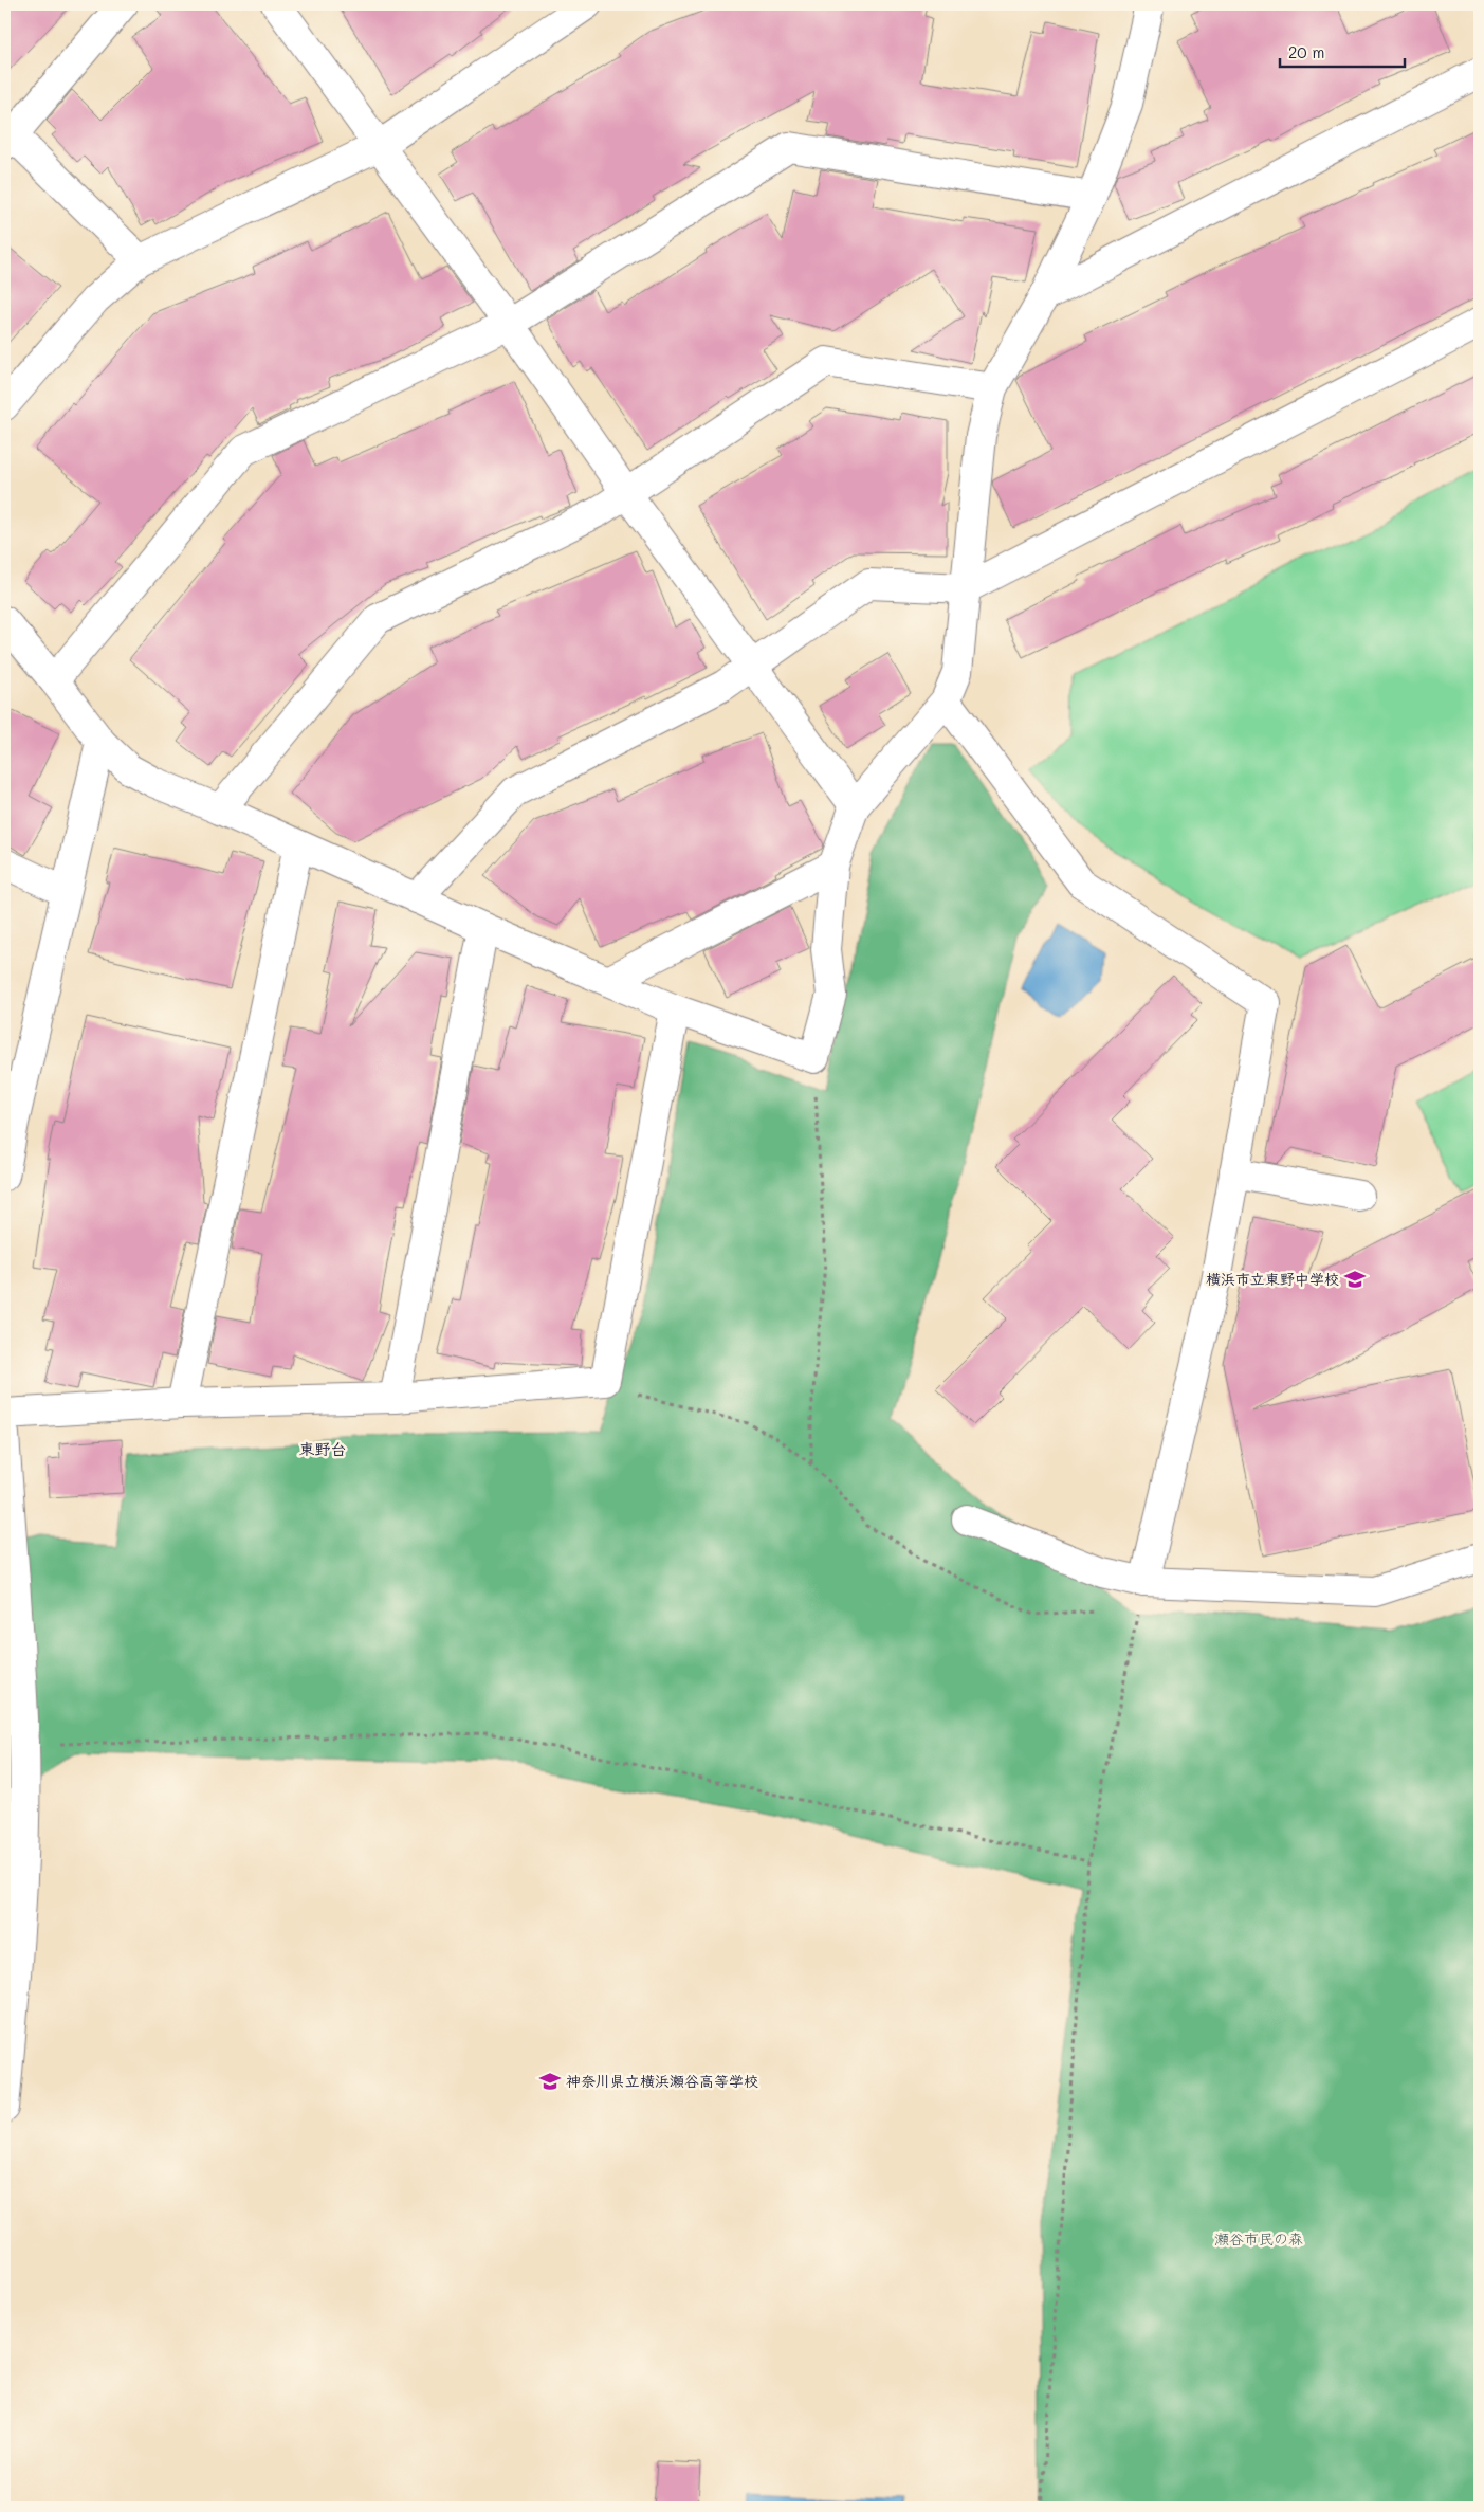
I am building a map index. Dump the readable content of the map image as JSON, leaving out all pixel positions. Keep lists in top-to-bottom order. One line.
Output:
{"districts":["東野台"],"parks":["瀬谷市民の森"],"places":{"school or university":["横浜市立東野中学校","神奈川県立横浜瀬谷高等学校"]},"scale_bar":"20 m"}
